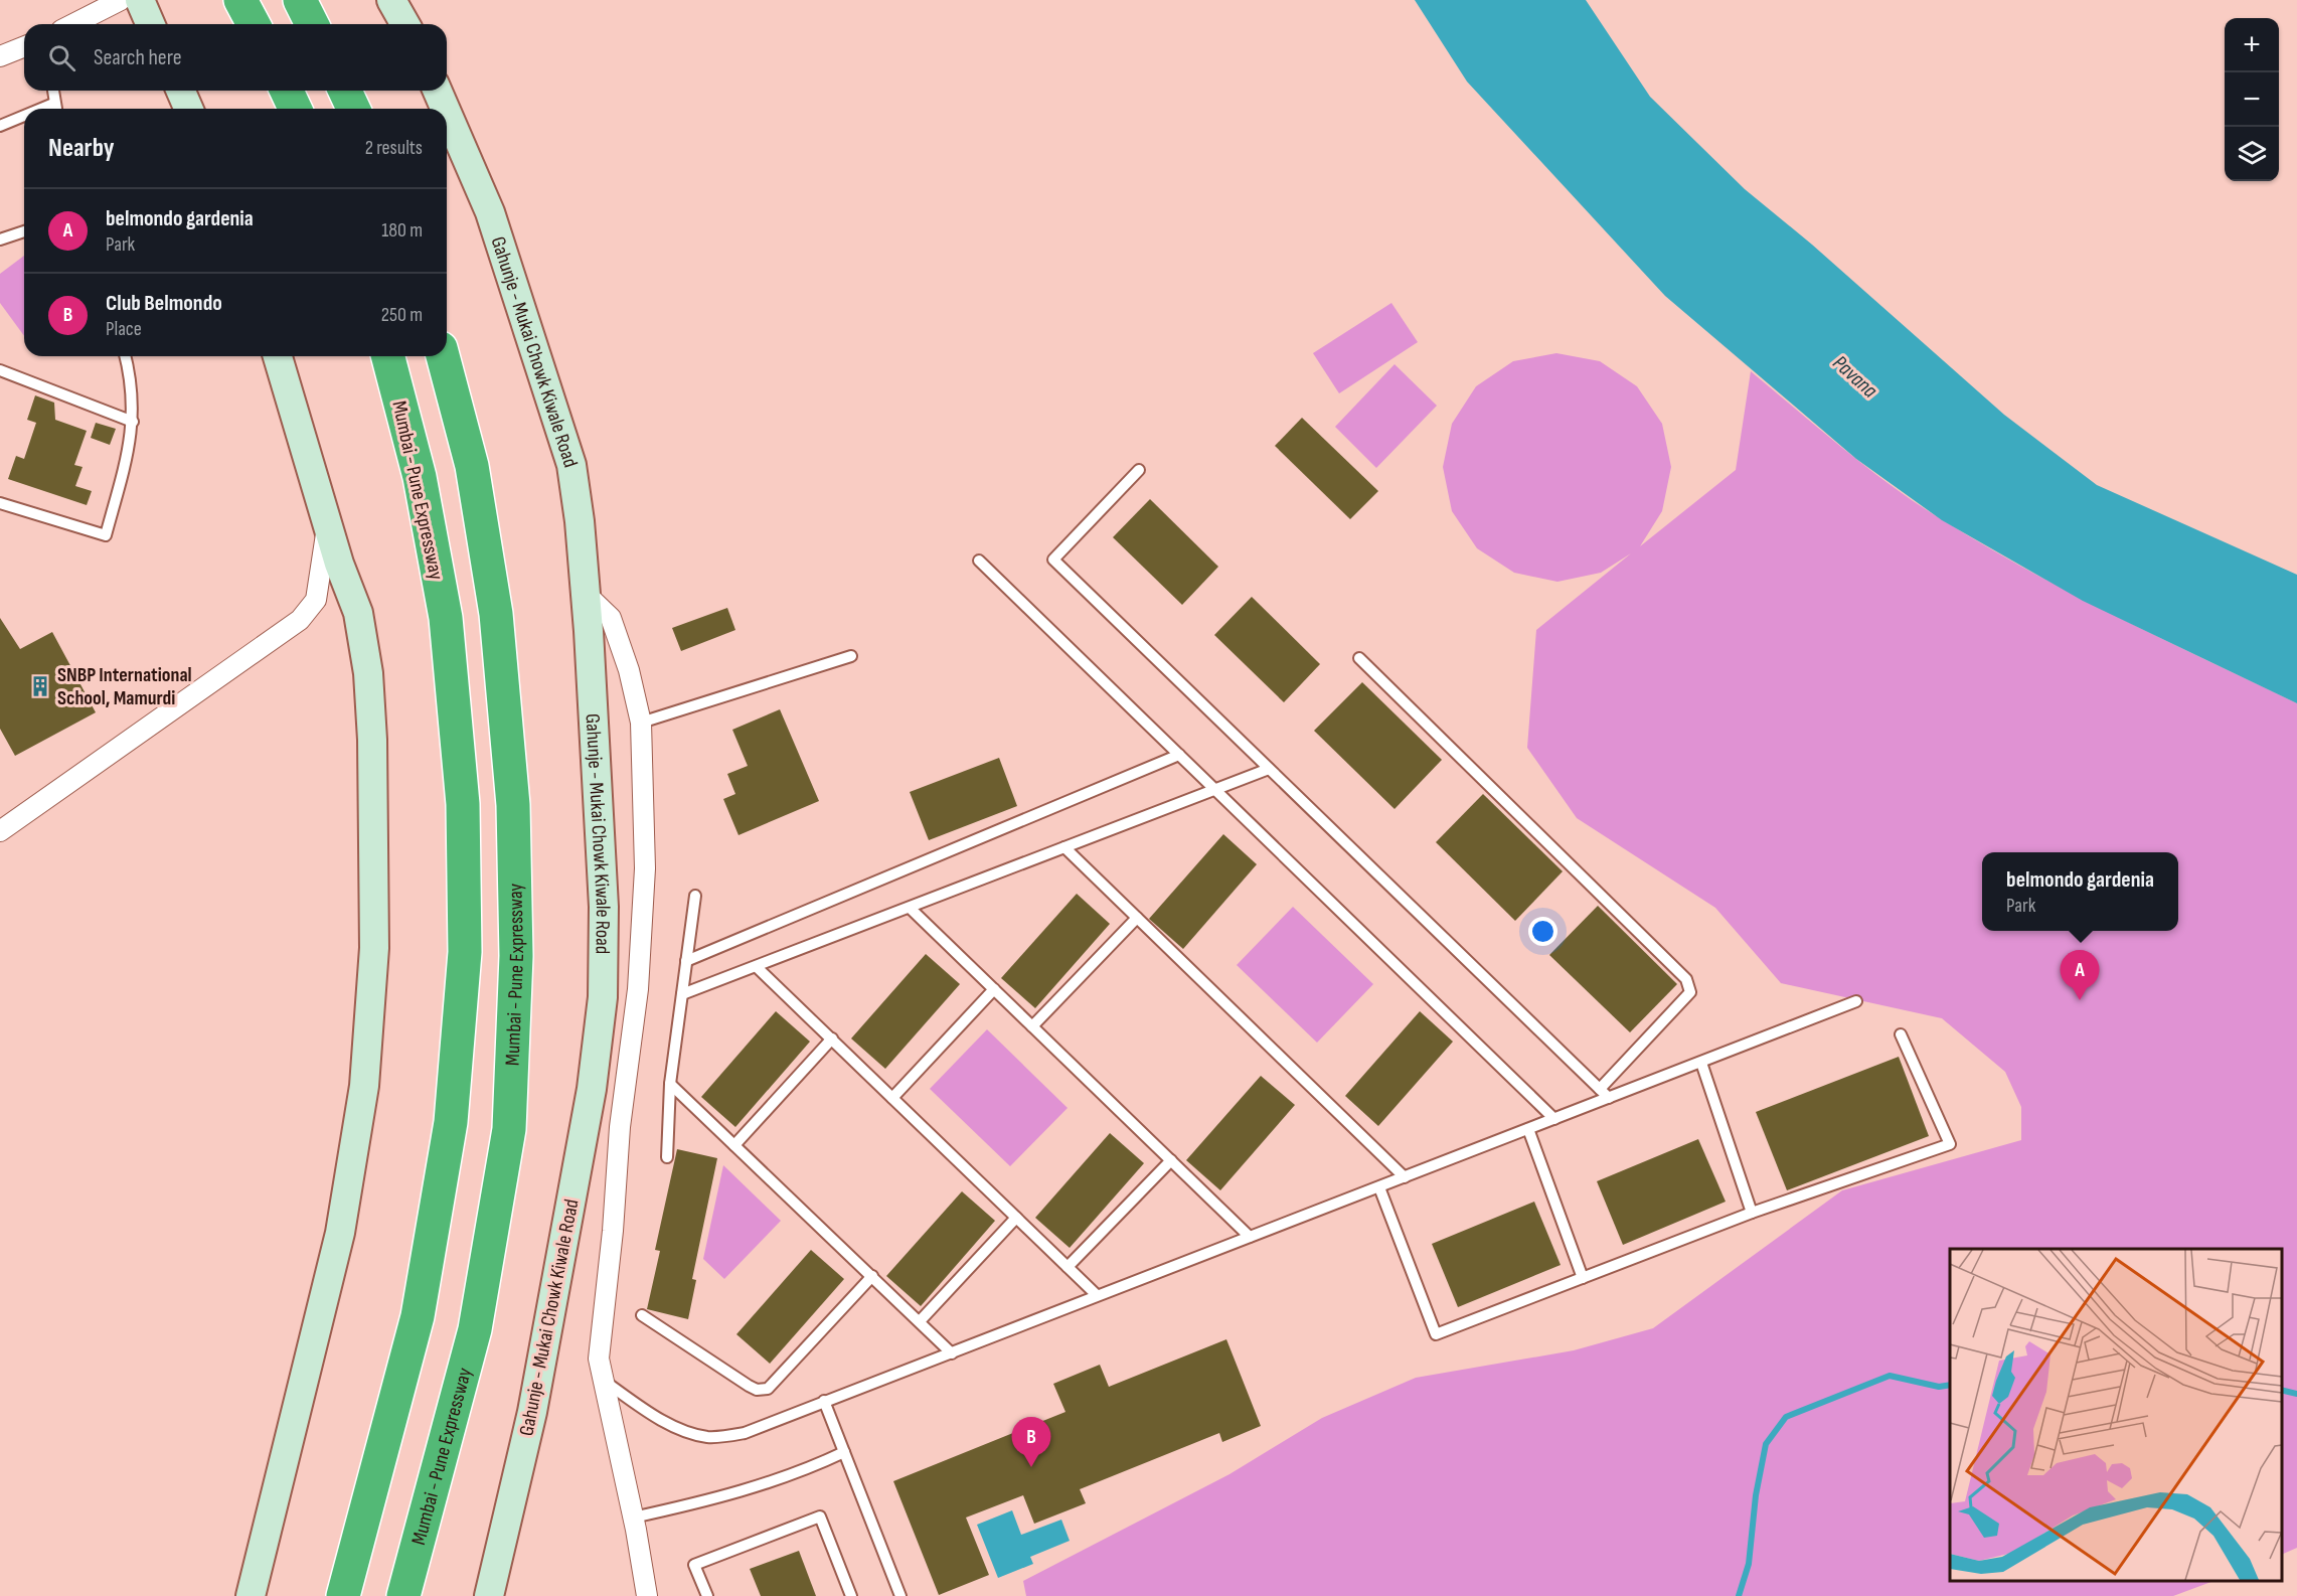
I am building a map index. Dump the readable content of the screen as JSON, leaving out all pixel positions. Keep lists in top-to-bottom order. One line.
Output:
{"streets":{"highway":["Mumbai - Pune Expressway"],"street":["Gahunje - Mukai Chowk Kiwale Road"]},"water":["Pavana"],"places":{"building":["SNBP International School, Mamurdi"]},"page":{"map_buttons":["+","−"],"search":"Search here","heading":["Nearby","2 results"],"list":[{"mark":"A","name":"belmondo gardenia","note":"Park","value":"180 m"},{"mark":"B","name":"Club Belmondo","note":"Place","value":"250 m"}],"popup":["belmondo gardenia","Park"],"pins":["A","B"]}}
